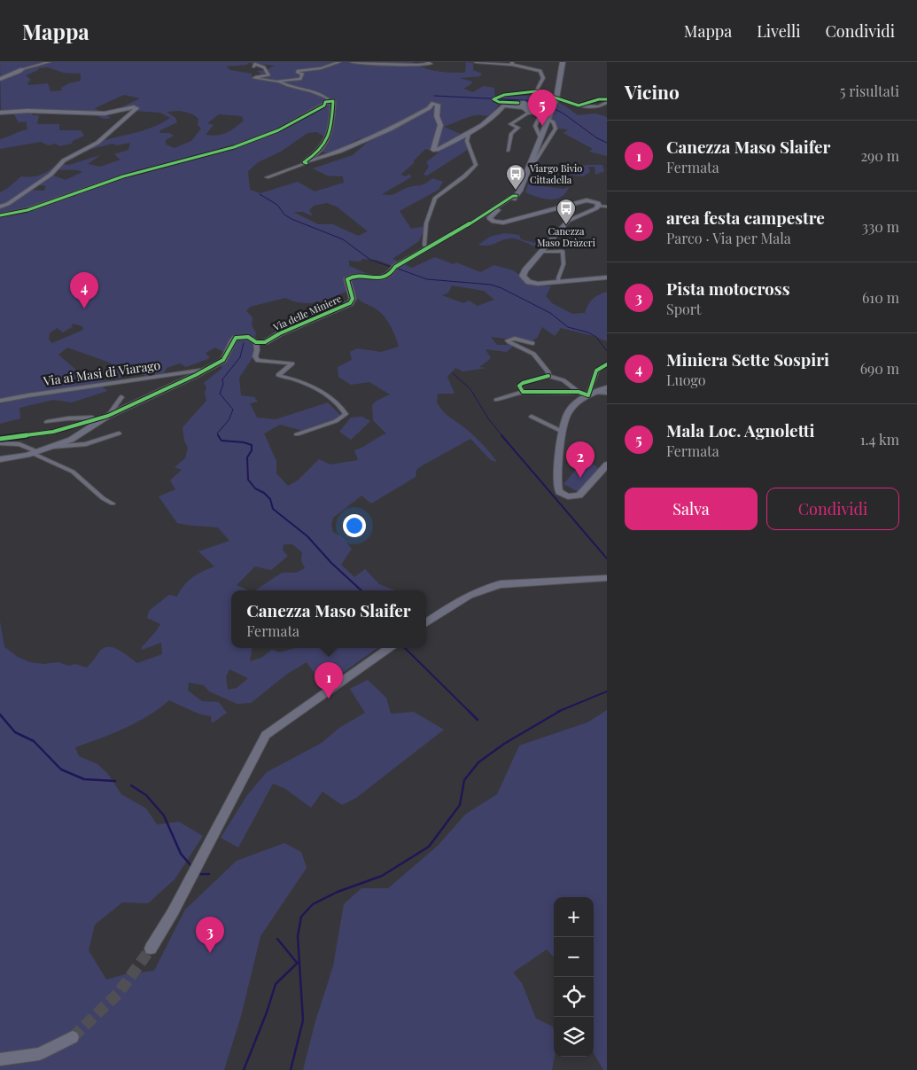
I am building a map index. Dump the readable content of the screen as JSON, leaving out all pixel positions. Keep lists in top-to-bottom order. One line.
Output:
{"streets":{"street":["Via delle Miniere","Via ai Masi di Viarago"]},"crossings":[["Via delle Miniere","Via ai Masi di Viarago"]],"places":{"bus stop":["Viargo Bivio Cittadella","Canezza Maso Dràzeri"]},"page":{"header":"Mappa","nav":["Mappa","Livelli","Condividi"],"heading":["Vicino","5 risultati"],"pins":["5","4","2","1","3"],"list":[{"mark":"1","name":"Canezza Maso Slaifer","note":"Fermata","value":"290 m"},{"mark":"2","name":"area festa campestre","note":"Parco · Via per Mala","value":"330 m"},{"mark":"3","name":"Pista motocross","note":"Sport","value":"610 m"},{"mark":"4","name":"Miniera Sette Sospiri","note":"Luogo","value":"690 m"},{"mark":"5","name":"Mala Loc. Agnoletti","note":"Fermata","value":"1.4 km"}],"buttons":["Salva","Condividi"],"popup":["Canezza Maso Slaifer","Fermata"],"map_buttons":["+","−"]}}
